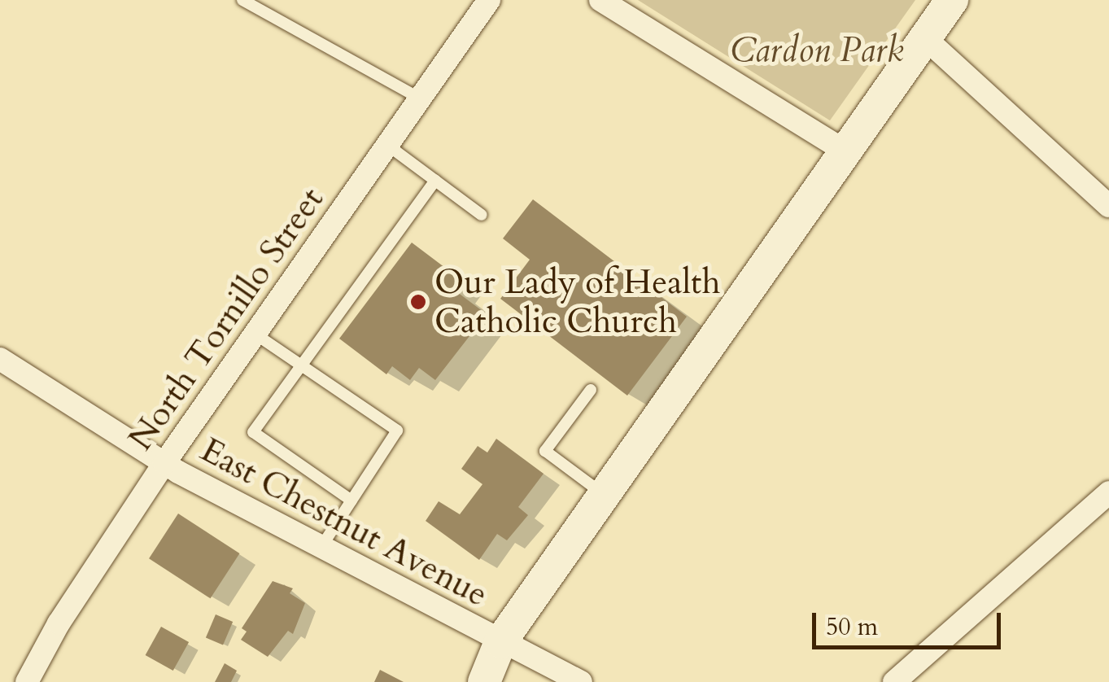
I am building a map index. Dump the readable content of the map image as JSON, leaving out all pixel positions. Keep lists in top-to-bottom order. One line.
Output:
{"streets":{"street":["North Tornillo Street","East Chestnut Avenue"]},"crossings":[["North Tornillo Street","East Chestnut Avenue"]],"parks":["Cardon Park"],"places":["Our Lady of Health Catholic Church"],"scale_bar":"50 m"}
